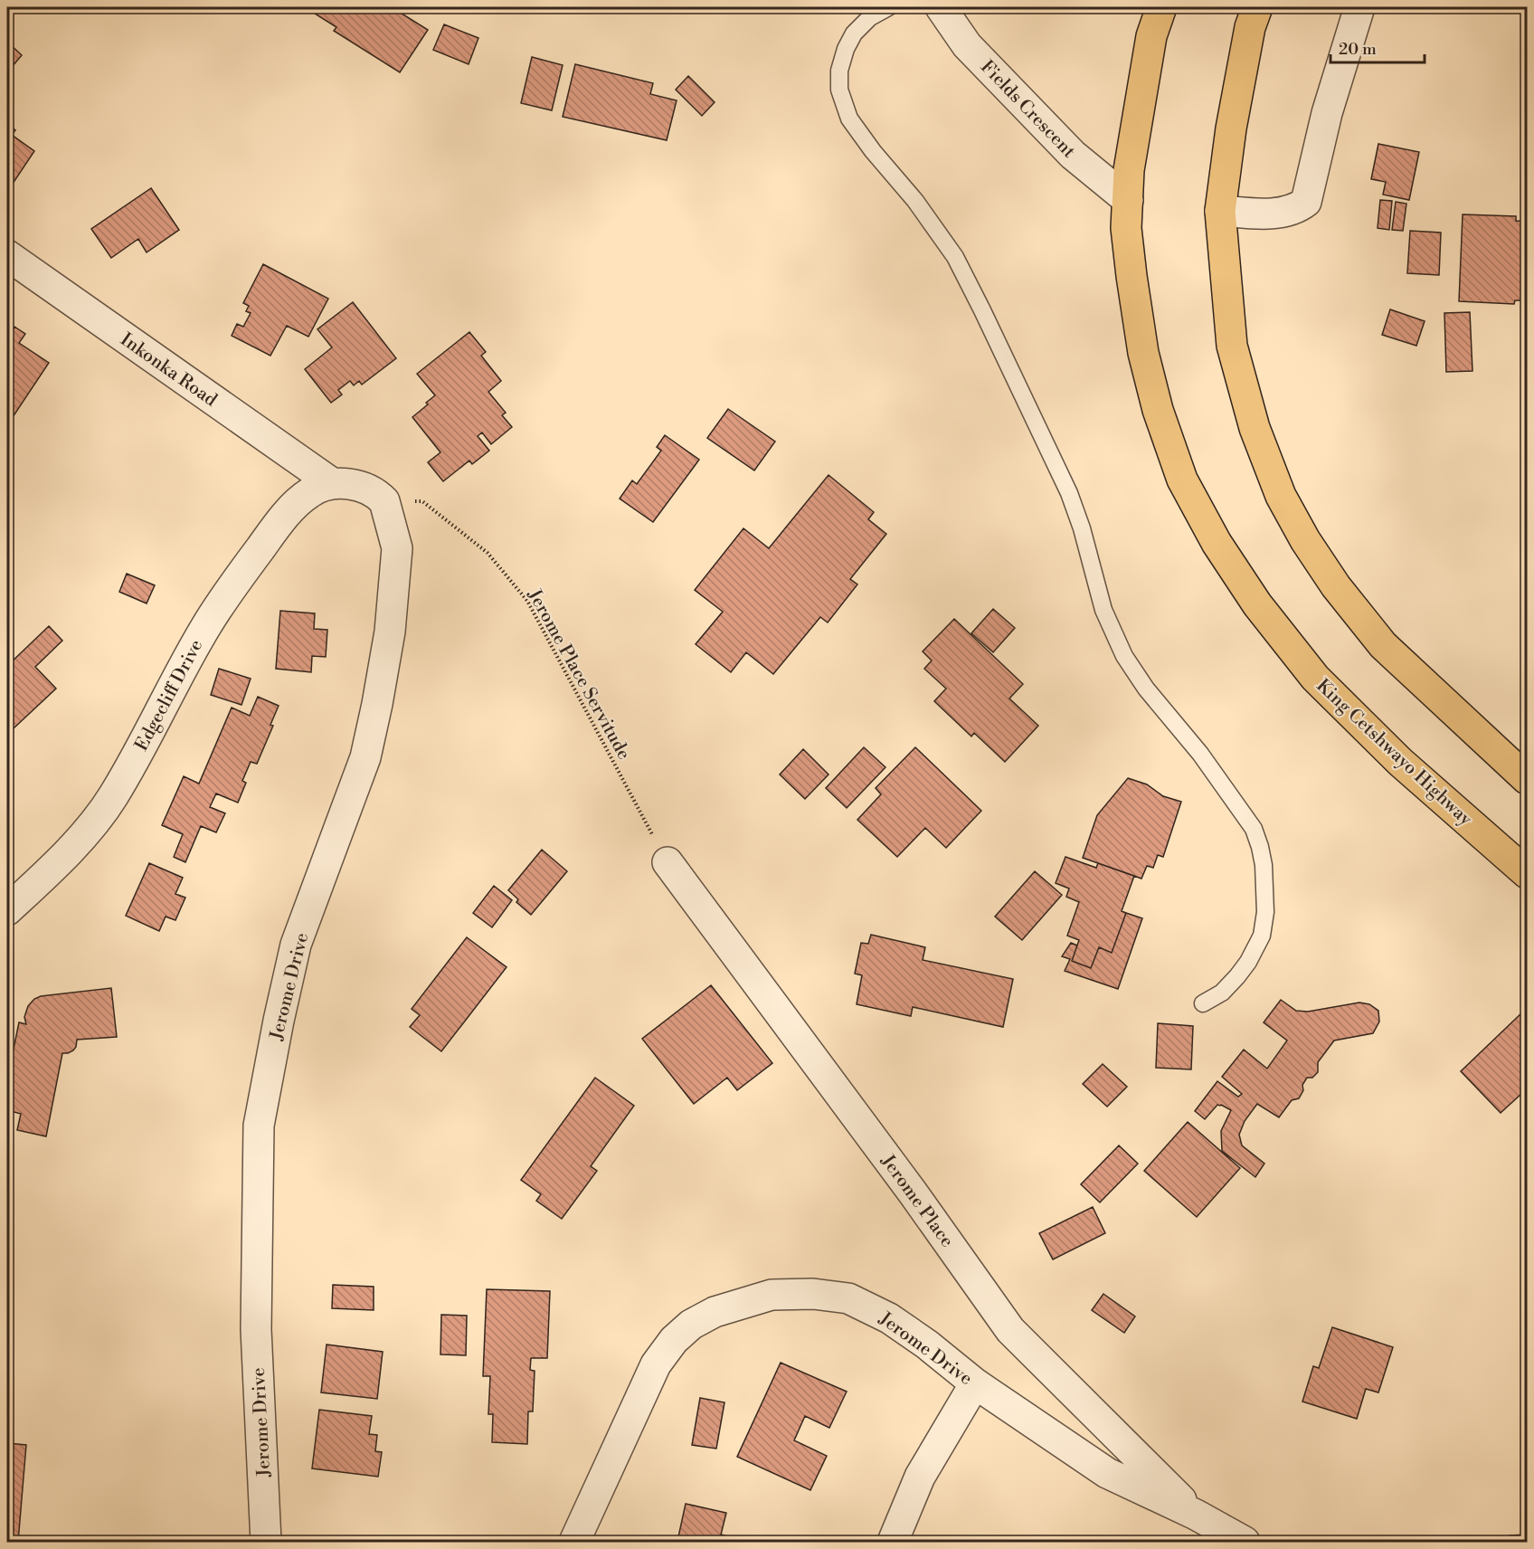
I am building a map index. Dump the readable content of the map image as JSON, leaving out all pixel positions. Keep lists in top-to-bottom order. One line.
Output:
{"streets":{"highway":["King Cetshwayo Highway"],"street":["Fields Crescent","Inkonka Road","Edgecliff Drive","Jerome Drive","Jerome Place"],"path":["Jerome Place Servitude"]},"crossings":[["Fields Crescent","King Cetshwayo Highway"],["Inkonka Road","Edgecliff Drive"],["Jerome Place Servitude","Jerome Drive"],["Jerome Place Servitude","Jerome Place"],["Jerome Drive","Jerome Place"]],"scale_bar":"20 m"}
